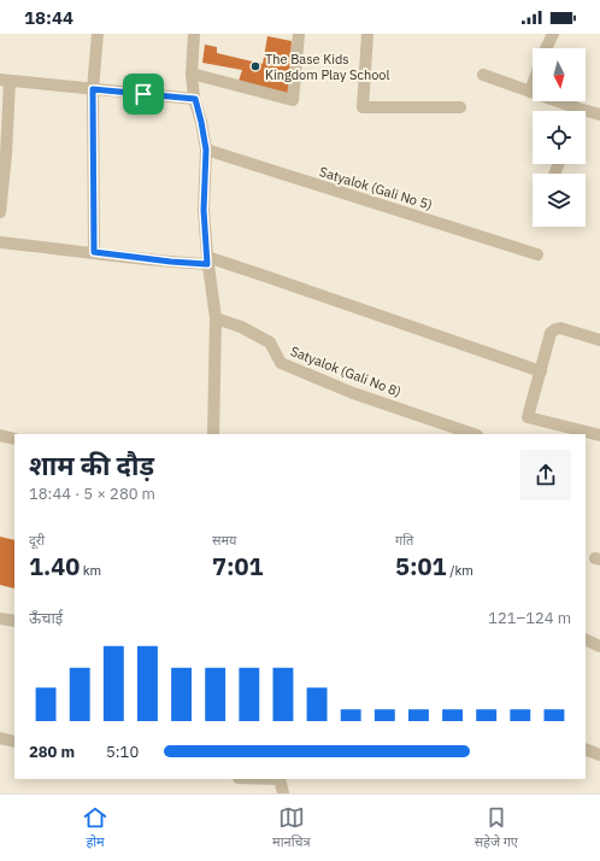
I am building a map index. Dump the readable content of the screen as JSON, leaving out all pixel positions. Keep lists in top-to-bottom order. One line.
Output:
{"streets":{"street":["Satyalok (Gali No 5)","Satyalok (Gali No 8)"]},"places":["The Base Kids Kingdom Play School"],"north":"bottom","page":{"status":"18:44","heading":["शाम की दौड़","18:44 · 5 × 280 m"],"stats":[["दूरी","1.40 km"],["समय","7:01"],["गति","5:01 /km"]],"chart":["ऊँचाई","121–124 m"],"list":[{"name":"280 m","note":"5:10"}],"tabs":["होम","मानचित्र","सहेजे गए"]}}
